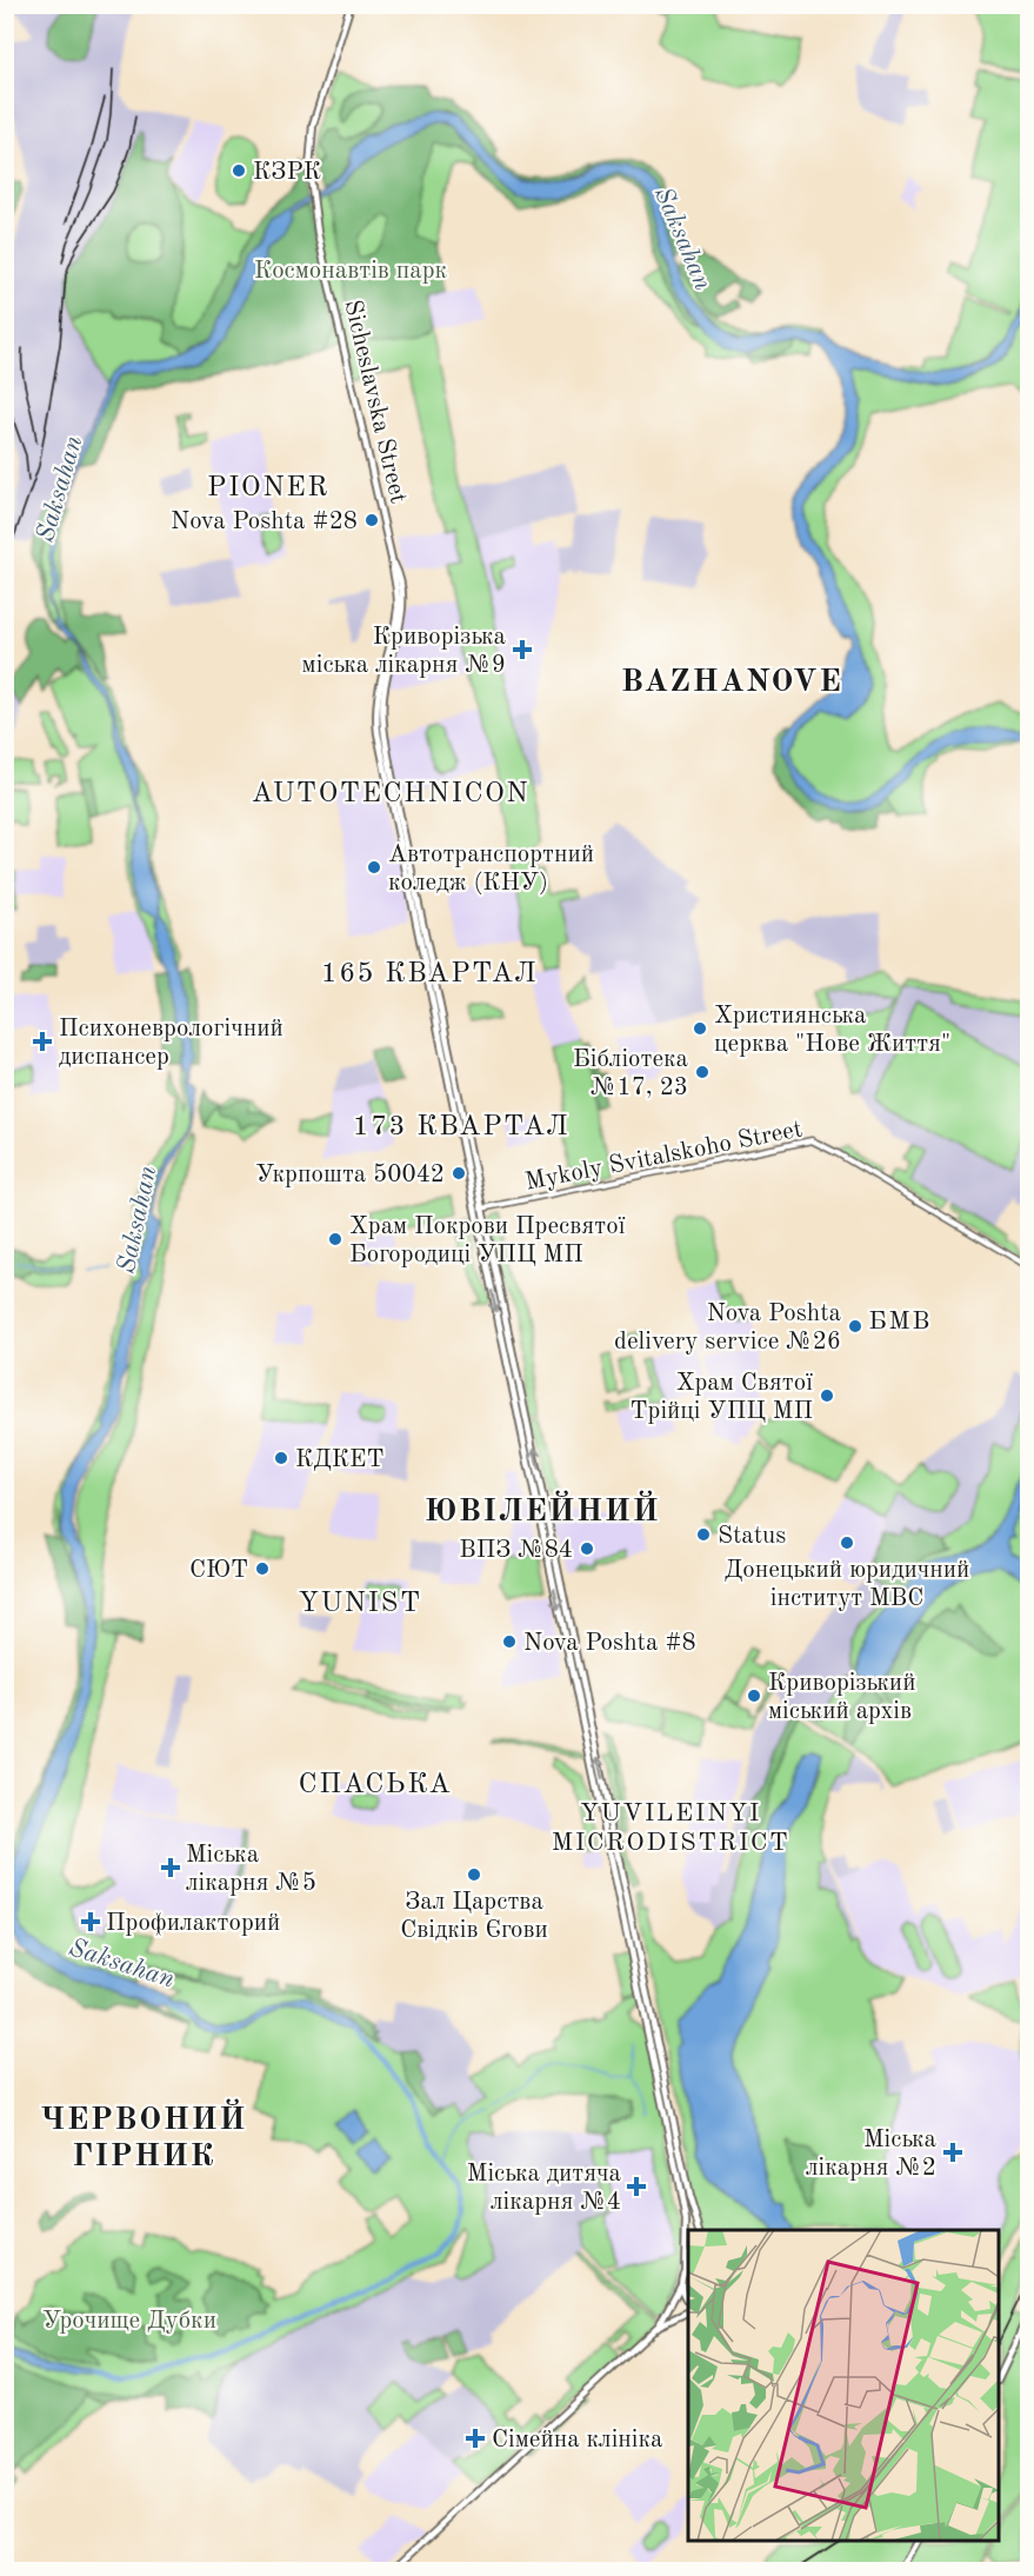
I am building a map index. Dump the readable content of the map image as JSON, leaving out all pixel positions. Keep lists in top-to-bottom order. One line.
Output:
{"streets":{"main road":["Sicheslavska Street","Mykoly Svitalskoho Street"]},"districts":["PIONER","BAZHANOVE","AUTOTECHNICON","165 КВАРТАЛ","173 КВАРТАЛ","БМВ","ЮВІЛЕЙНИЙ","YUNIST","СПАСЬКА","YUVILEINYI MICRODISTRICT","ЧЕРВОНИЙ ГІРНИК"],"water":["Saksahan"],"parks":["Космонавтів парк","Урочище Дубки"],"places":{"other":["КЗРК","Nova Poshta #28","Автотранспортний коледж (КНУ)","Християнська церква \"Нове Життя\"","Бібліотека №17, 23","Укрпошта 50042","Храм Покрови Пресвятої Богородиці УПЦ МП","Nova Poshta delivery service №26","Храм Святої Трійці УПЦ МП","КДКЕТ","Status","Донецький юридичний інститут МВС","ВПЗ №84","СЮТ","Nova Poshta #8","Криворізький міський архів","Зал Царства Свідків Єгови"],"health":["Криворізька міська лікарня №9","Психоневрологічний диспансер","Міська лікарня №5","Профилакторий","Міська лікарня №2","Міська дитяча лікарня №4","Сімейна клініка"]}}
